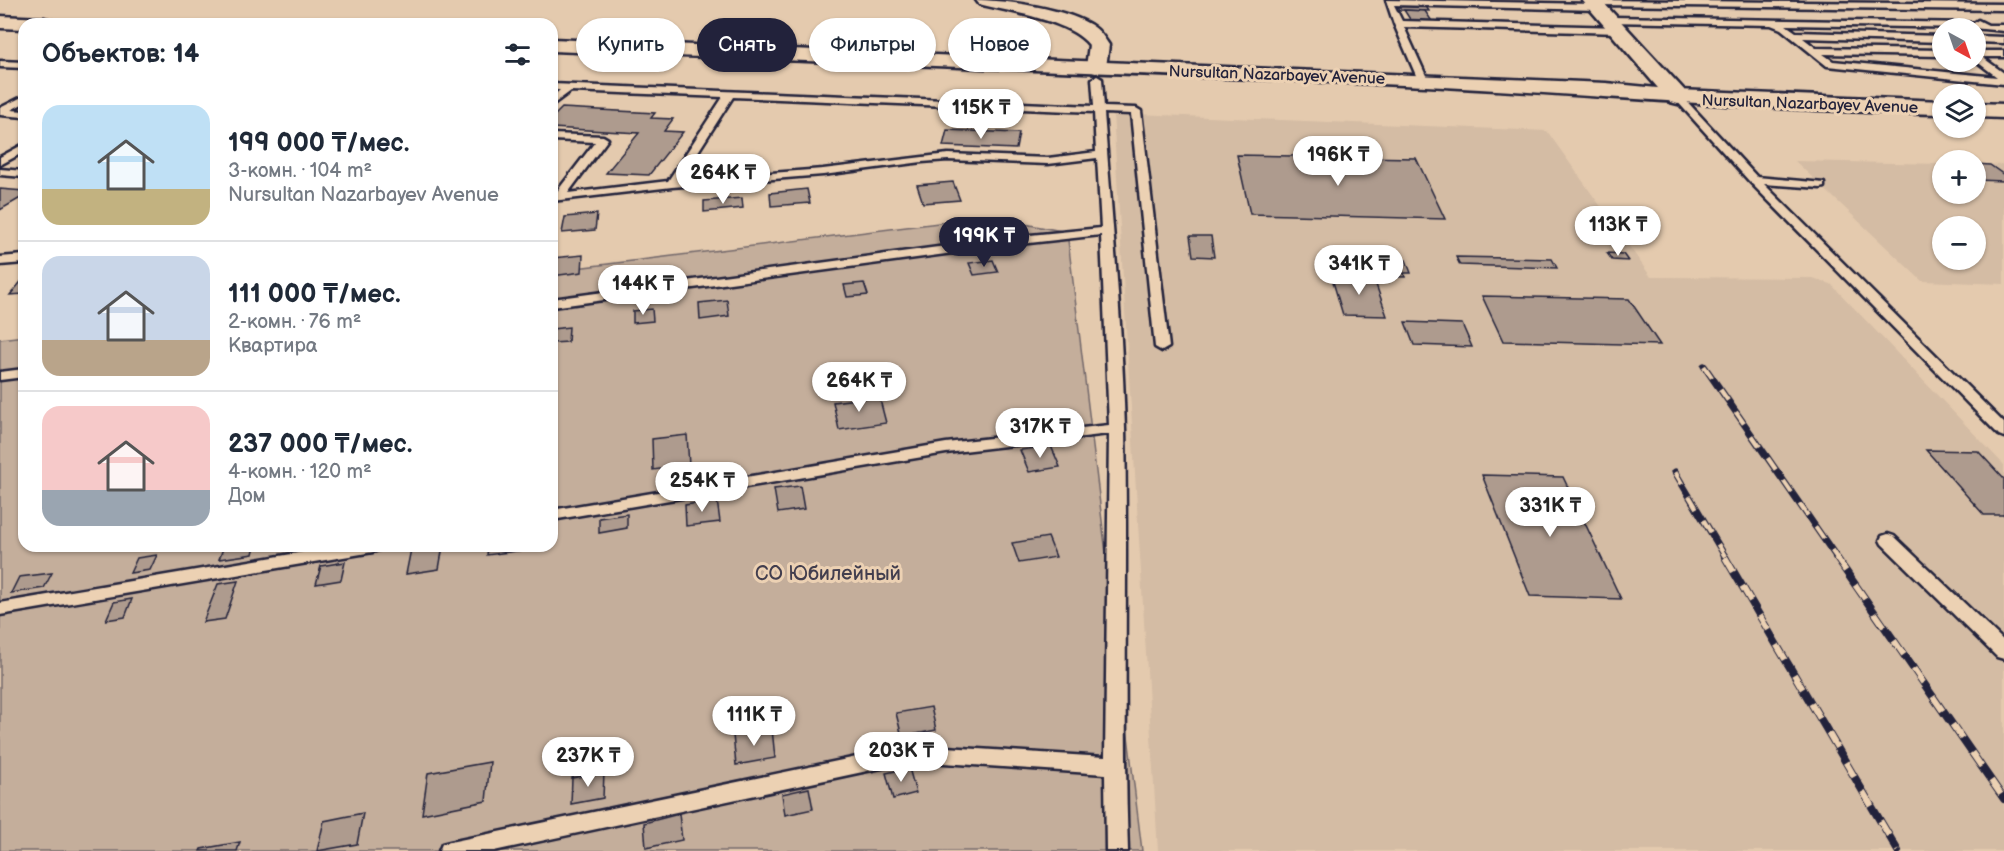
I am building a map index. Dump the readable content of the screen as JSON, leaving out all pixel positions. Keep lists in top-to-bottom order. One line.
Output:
{"streets":{"main road":["Nursultan Nazarbayev Avenue"]},"parks":["СО Юбилейный"],"north":"bottom right","page":{"map_buttons":["+","−"],"chip":["Купить","Снять","Фильтры","Новое"],"heading":"Объектов: 14","price":["115K ₸","196K ₸","264K ₸","113K ₸","199K ₸","341K ₸","144K ₸","264K ₸","317K ₸","254K ₸","331K ₸","111K ₸","203K ₸","237K ₸"],"list":[{"name":"199 000 ₸/мес.","note":"3-комн. · 104 m² · Nursultan Nazarbayev Avenue"},{"name":"111 000 ₸/мес.","note":"2-комн. · 76 m² · Квартира"},{"name":"237 000 ₸/мес.","note":"4-комн. · 120 m² · Дом"}]}}
